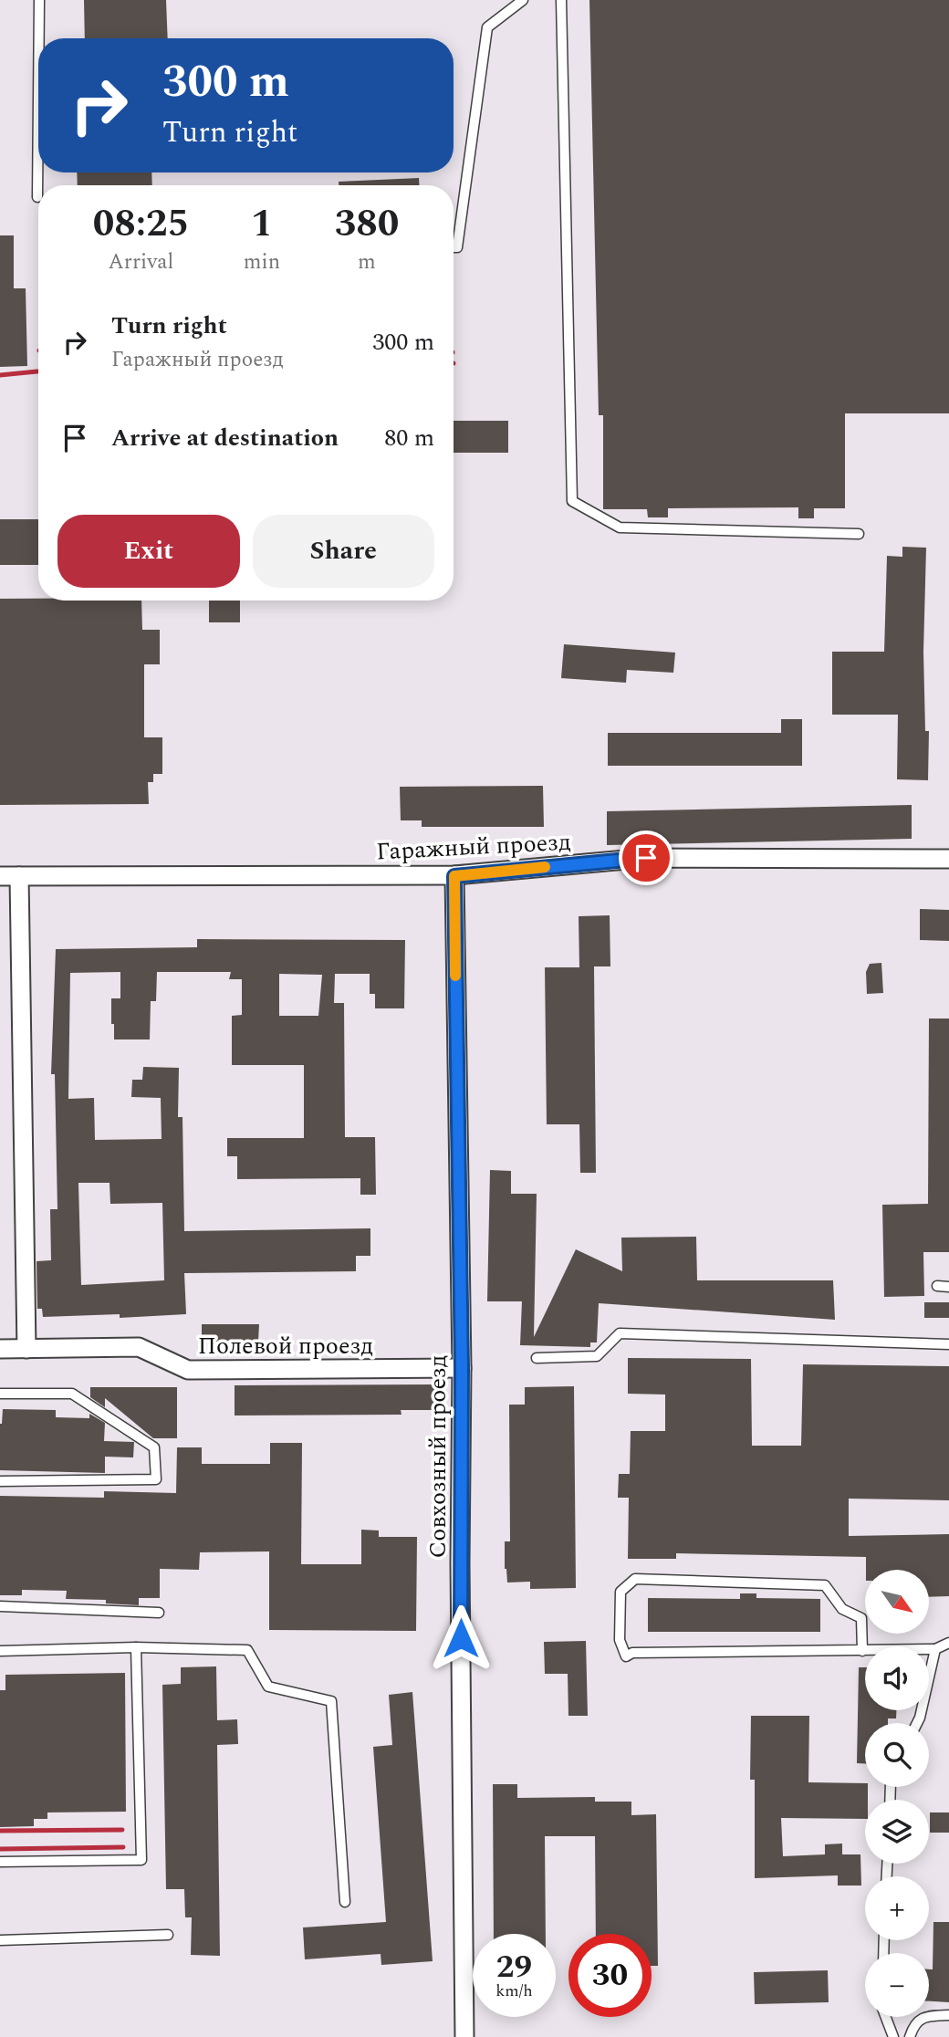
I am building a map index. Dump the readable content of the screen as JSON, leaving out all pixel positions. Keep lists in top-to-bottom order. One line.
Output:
{"streets":{"street":["Гаражный проезд","Полевой проезд","Совхозный проезд"]},"crossings":[["Гаражный проезд","Совхозный проезд"],["Полевой проезд","Совхозный проезд"]],"north":"bottom right","page":{"turn":["300 m","Turn right"],"eta":["08:25","Arrival","1","min","380","m"],"list":[{"name":"Turn right","note":"Гаражный проезд","value":"300 m"},{"name":"Arrive at destination","value":"80 m"}],"buttons":["Exit","Share"],"map_buttons":["+","−"],"speed":"29 km/h","limit":"30"}}
